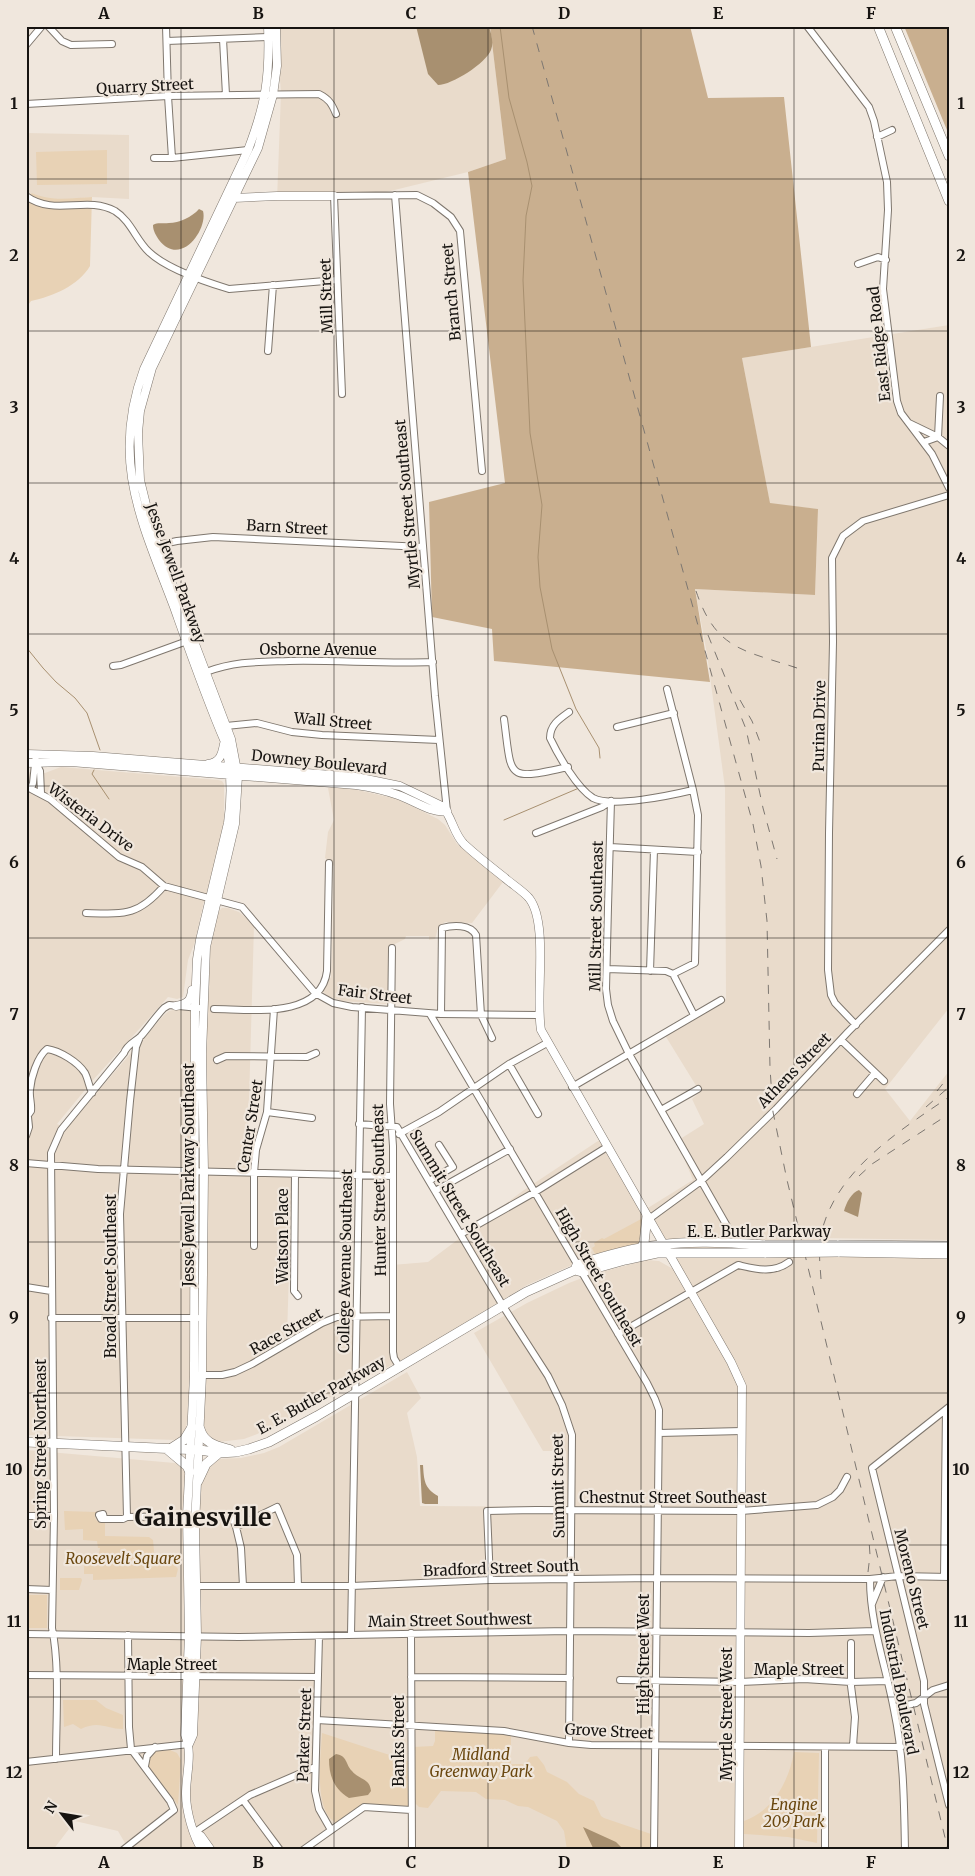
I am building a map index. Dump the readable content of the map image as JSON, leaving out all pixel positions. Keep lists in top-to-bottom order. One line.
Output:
{"streets":{"highway":["E. E. Butler Parkway"],"main road":["Branch Street","Jesse Jewell Parkway","Downey Boulevard","Jesse Jewell Parkway Southeast","Myrtle Street West"],"street":["Quarry Street","Mill Street","East Ridge Road","Myrtle Street Southeast","Barn Street","Osborne Avenue","Wall Street","Purina Drive","Wisteria Drive","Mill Street Southeast","Fair Street","Athens Street","Center Street","Hunter Street Southeast","Summit Street Southeast","Watson Place","College Avenue Southeast","Broad Street Southeast","High Street Southeast","Race Street","Spring Street Northeast","Summit Street","Chestnut Street Southeast","Bradford Street South","Moreno Street","Main Street Southwest","High Street West","Maple Street","Industrial Boulevard","Grove Street","Parker Street","Banks Street"]},"crossings":[["Branch Street","Mill Street"],["Branch Street","Myrtle Street Southeast"],["Myrtle Street Southeast","Barn Street"],["Myrtle Street Southeast","Osborne Avenue"],["Myrtle Street Southeast","Wall Street"],["Myrtle Street Southeast","Downey Boulevard"],["Myrtle Street Southeast","Myrtle Street West"],["Barn Street","Jesse Jewell Parkway"],["Jesse Jewell Parkway","Osborne Avenue"],["Jesse Jewell Parkway","Wall Street"],["Jesse Jewell Parkway","Downey Boulevard"],["Jesse Jewell Parkway","Jesse Jewell Parkway Southeast"],["Purina Drive","Athens Street"],["Downey Boulevard","Wisteria Drive"],["Downey Boulevard","Jesse Jewell Parkway Southeast"],["Downey Boulevard","Myrtle Street West"],["Wisteria Drive","Fair Street"],["Wisteria Drive","Jesse Jewell Parkway Southeast"],["Mill Street Southeast","Athens Street"],["Fair Street","Hunter Street Southeast"],["Fair Street","College Avenue Southeast"],["Fair Street","High Street Southeast"],["Fair Street","Myrtle Street West"],["Athens Street","Myrtle Street West"],["Jesse Jewell Parkway Southeast","E. E. Butler Parkway"],["Jesse Jewell Parkway Southeast","Race Street"],["Jesse Jewell Parkway Southeast","Bradford Street South"],["Hunter Street Southeast","Summit Street Southeast"],["Hunter Street Southeast","E. E. Butler Parkway"],["Hunter Street Southeast","Race Street"],["Summit Street Southeast","E. E. Butler Parkway"],["Summit Street Southeast","Summit Street"],["E. E. Butler Parkway","College Avenue Southeast"],["E. E. Butler Parkway","Broad Street Southeast"],["E. E. Butler Parkway","High Street Southeast"],["E. E. Butler Parkway","Spring Street Northeast"],["E. E. Butler Parkway","Summit Street"],["E. E. Butler Parkway","Myrtle Street West"],["College Avenue Southeast","Race Street"],["College Avenue Southeast","Bradford Street South"],["College Avenue Southeast","Main Street Southwest"],["Broad Street Southeast","Spring Street Northeast"],["High Street Southeast","Chestnut Street Southeast"],["High Street Southeast","Bradford Street South"],["High Street Southeast","High Street West"],["Spring Street Northeast","Main Street Southwest"],["Spring Street Northeast","Maple Street"],["Summit Street","Chestnut Street Southeast"],["Summit Street","Bradford Street South"],["Summit Street","Main Street Southwest"],["Summit Street","Grove Street"],["Chestnut Street Southeast","Bradford Street South"],["Chestnut Street Southeast","Myrtle Street West"],["Bradford Street South","Moreno Street"],["Bradford Street South","High Street West"],["Bradford Street South","Industrial Boulevard"],["Bradford Street South","Myrtle Street West"],["Main Street Southwest","High Street West"],["Main Street Southwest","Industrial Boulevard"],["Main Street Southwest","Myrtle Street West"],["Main Street Southwest","Parker Street"],["Main Street Southwest","Banks Street"],["High Street West","Maple Street"],["High Street West","Grove Street"],["Maple Street","Industrial Boulevard"],["Maple Street","Myrtle Street West"],["Maple Street","Parker Street"],["Industrial Boulevard","Grove Street"],["Myrtle Street West","Grove Street"],["Grove Street","Parker Street"],["Grove Street","Banks Street"]],"districts":["Gainesville"],"parks":["Roosevelt Square","Midland Greenway Park","Engine 209 Park"],"north":"top left","grid":{"columns":["A","B","C","D","E","F"],"rows":["1","2","3","4","5","6","7","8","9","10","11","12"]}}
